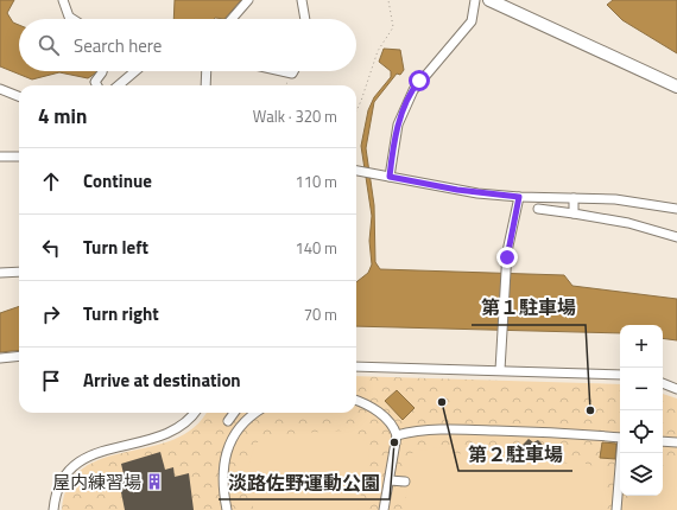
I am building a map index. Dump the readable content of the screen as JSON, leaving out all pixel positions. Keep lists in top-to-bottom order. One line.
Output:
{"places":{"other":["第２駐車場","第１駐車場","淡路佐野運動公園"],"building":["屋内練習場"]},"page":{"search":"Search here","heading":["4 min","Walk · 320 m"],"list":[["Continue","110 m"],["Turn left","140 m"],["Turn right","70 m"],"Arrive at destination"],"map_buttons":["+","−"]}}
